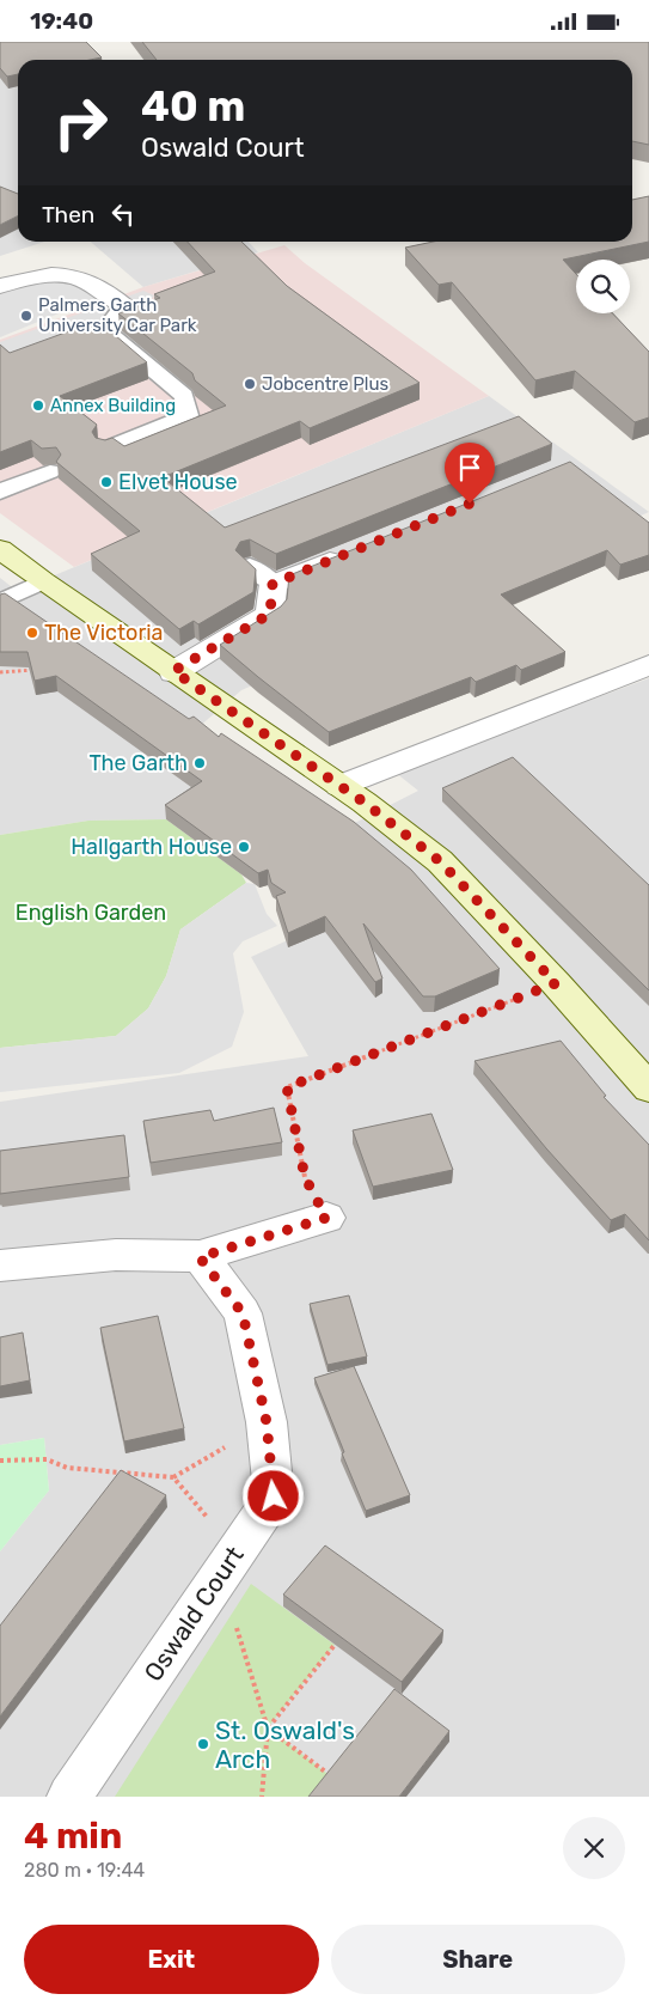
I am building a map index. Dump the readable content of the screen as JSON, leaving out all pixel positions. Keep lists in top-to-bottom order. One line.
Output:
{"streets":{"street":["Oswald Court"]},"parks":["English Garden"],"places":["Palmers Garth University Car Park","Jobcentre Plus","Annex Building","Elvet House","The Victoria","The Garth","Hallgarth House","St. Oswald's Arch"],"page":{"status":"19:40","turn":["40 m","Oswald Court"],"then":"Then","heading":["4 min","280 m · 19:44"],"buttons":["Exit","Share"]}}
